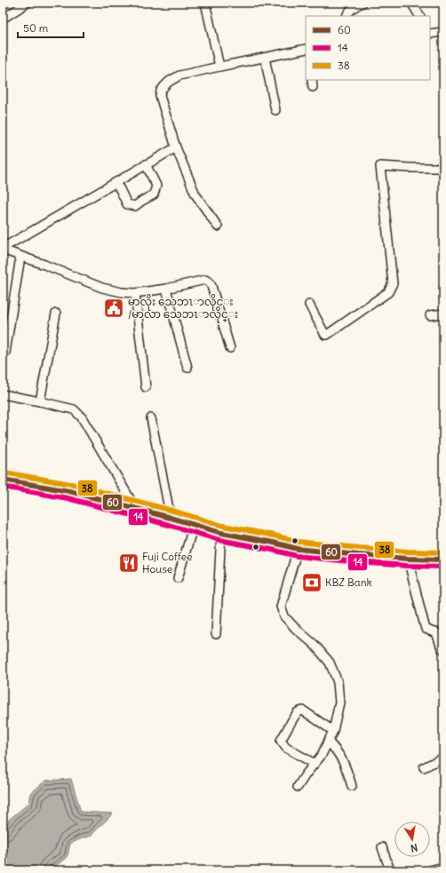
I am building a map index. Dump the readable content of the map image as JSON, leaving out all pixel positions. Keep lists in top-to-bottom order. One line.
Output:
{"places":{"public building":["မာလိုး သေဘၤာလိုင္း /မာလာ သေဘၤာလိုင္း"],"restaurant":["Fuji Coffee House"],"bank":["KBZ Bank"]},"lines":["transit line 38","transit line 60","transit line 14"],"legend":["60","14","38"],"scale_bar":"50 m","north":"bottom"}
